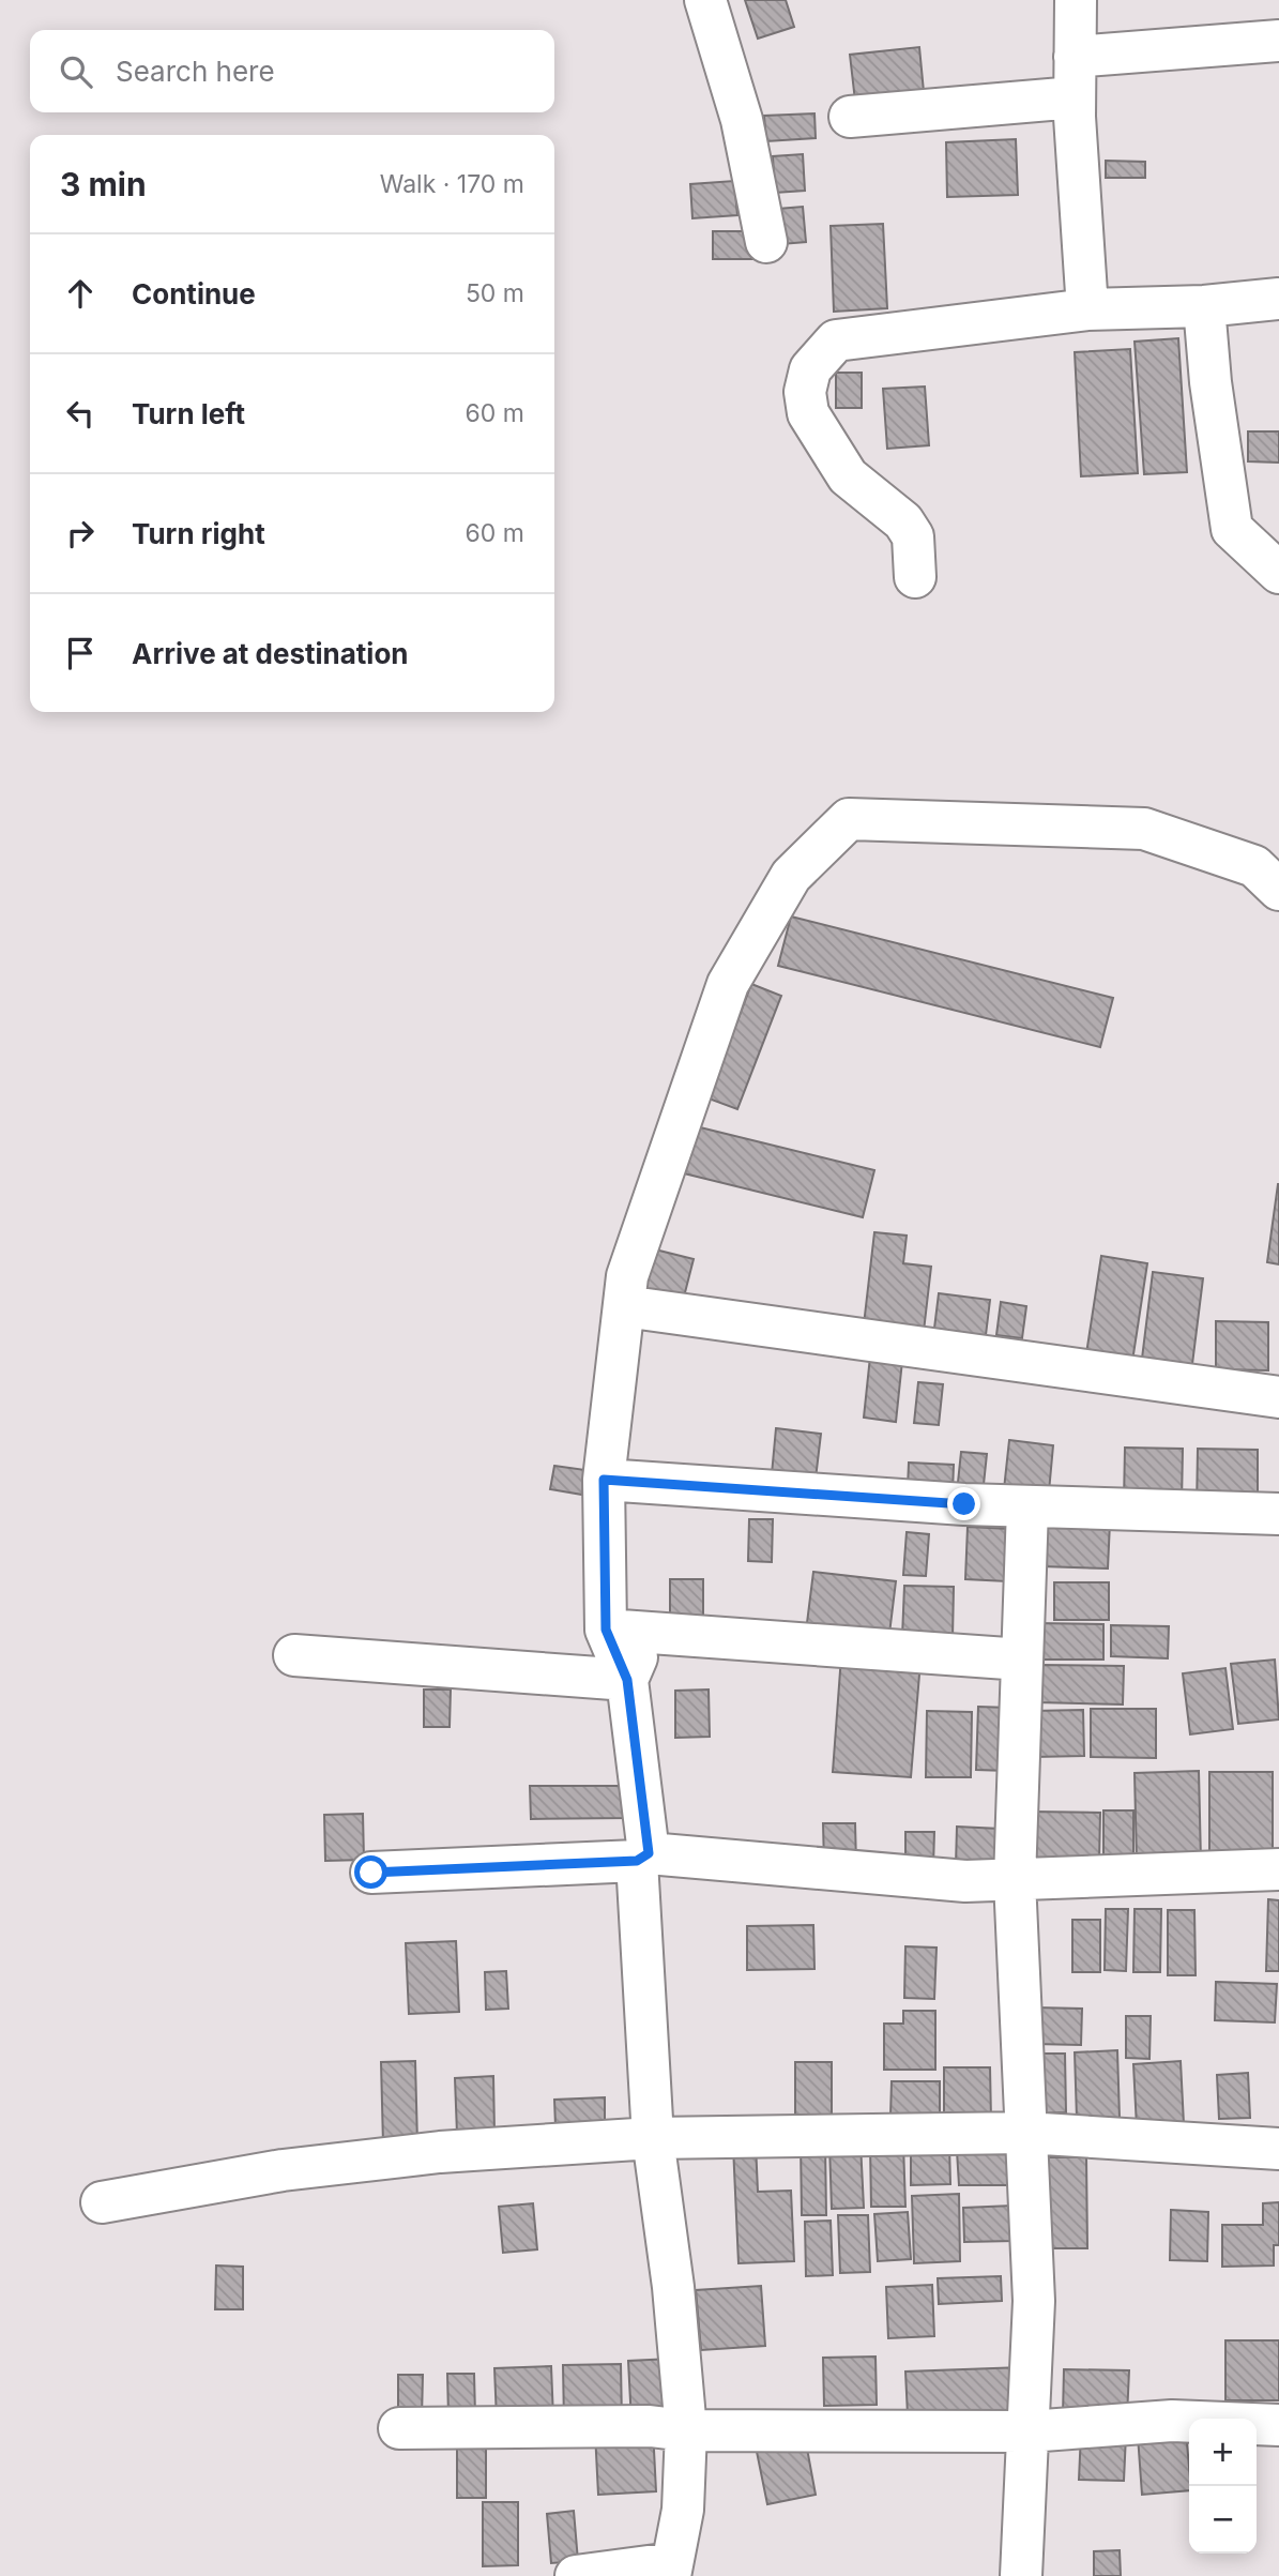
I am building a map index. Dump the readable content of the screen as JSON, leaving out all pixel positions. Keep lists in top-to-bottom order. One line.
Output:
{"page":{"search":"Search here","heading":["3 min","Walk · 170 m"],"list":[["Continue","50 m"],["Turn left","60 m"],["Turn right","60 m"],"Arrive at destination"],"map_buttons":["+","−"]}}
